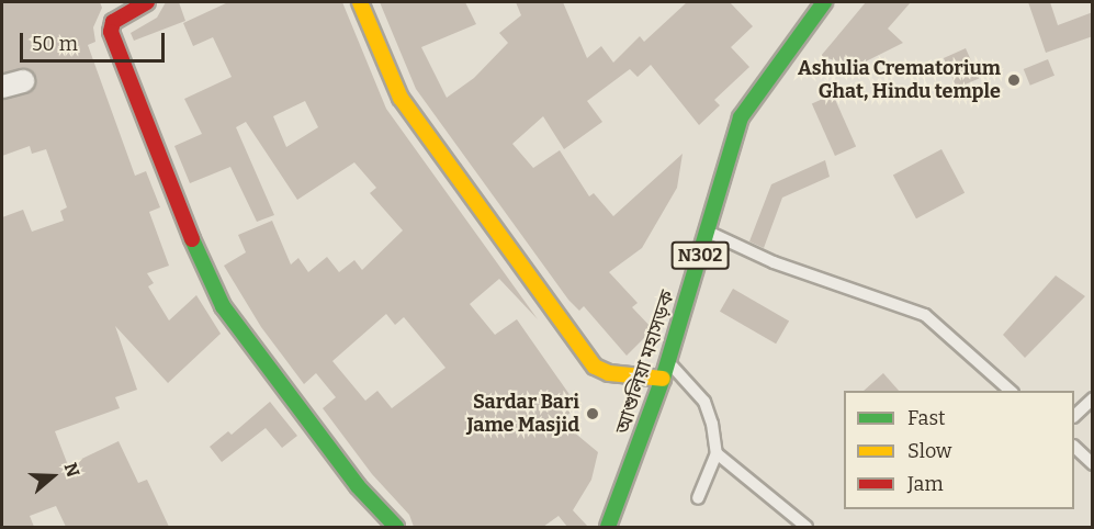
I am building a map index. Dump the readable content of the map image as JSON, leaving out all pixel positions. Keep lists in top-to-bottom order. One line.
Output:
{"streets":{"main road":["N302","আশুলিয়া মহাসড়ক"]},"places":["Ashulia Crematorium Ghat, Hindu temple","Sardar Bari Jame Masjid"],"legend":["Fast","Slow","Jam"],"scale_bar":"50 m","north":"right"}
